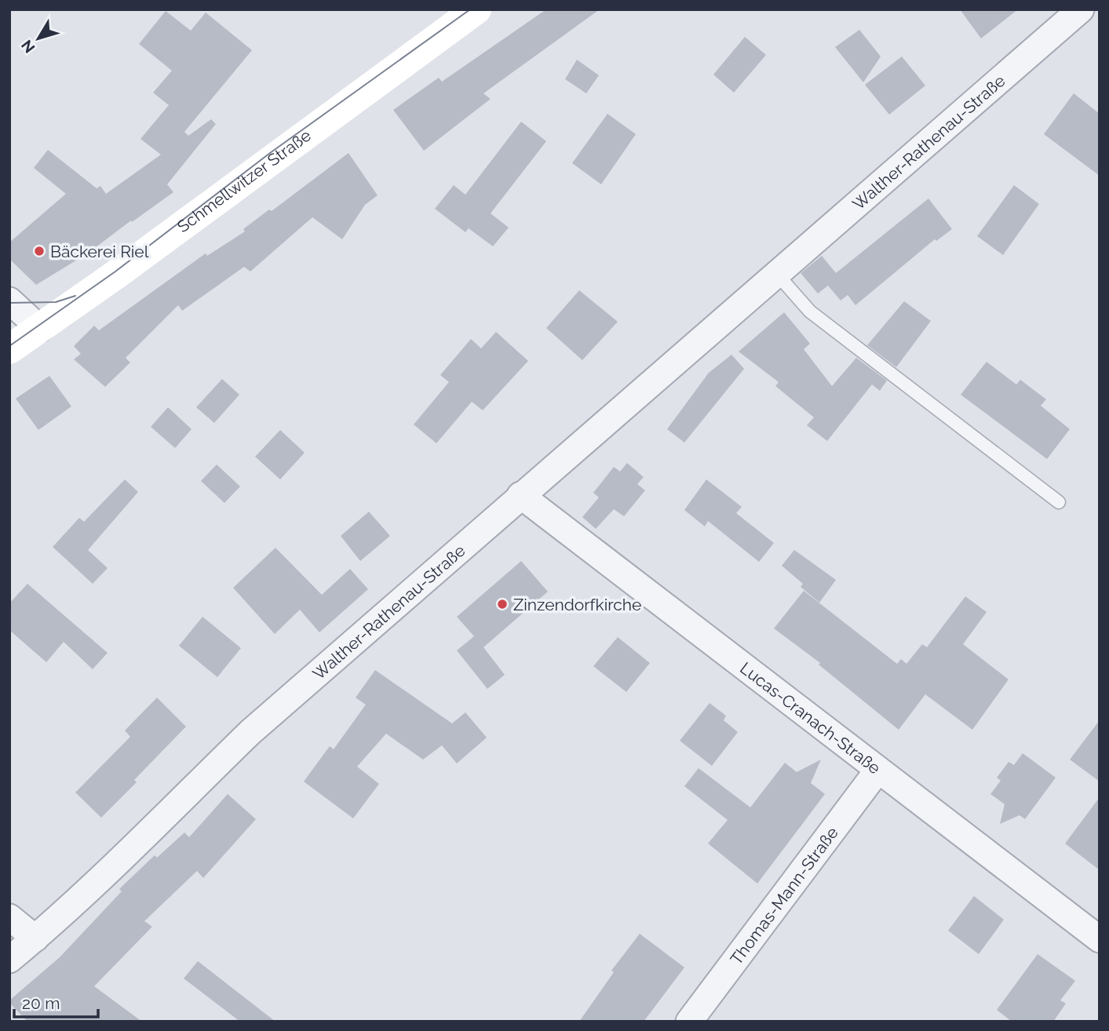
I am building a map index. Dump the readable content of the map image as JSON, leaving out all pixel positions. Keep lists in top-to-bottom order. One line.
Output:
{"streets":{"street":["Walther-Rathenau-Straße","Schmellwitzer Straße","Lucas-Cranach-Straße","Thomas-Mann-Straße"]},"crossings":[["Walther-Rathenau-Straße","Lucas-Cranach-Straße"],["Lucas-Cranach-Straße","Thomas-Mann-Straße"]],"places":["Bäckerei Riel","Zinzendorfkirche"],"scale_bar":"20 m","north":"bottom left"}
